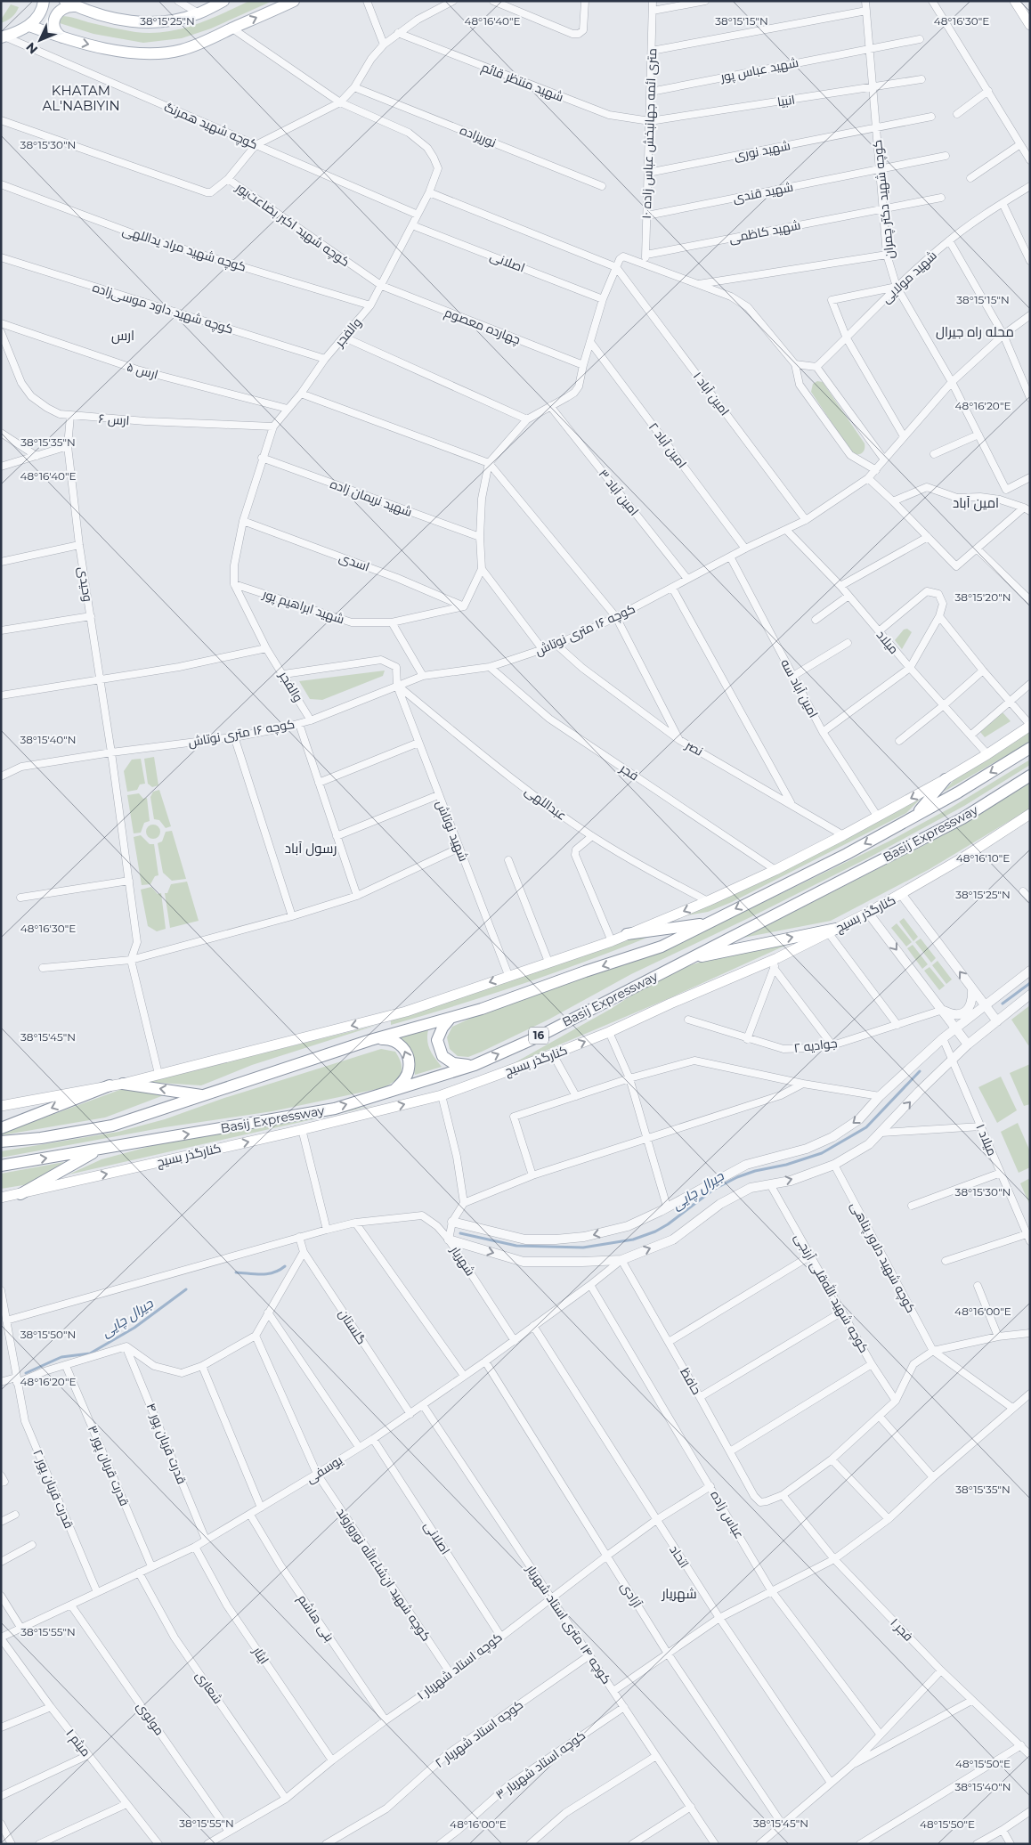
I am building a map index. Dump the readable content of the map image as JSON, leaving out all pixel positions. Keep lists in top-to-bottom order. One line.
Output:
{"streets":{"main road":["Basij Expressway","کنارگذر بسیج","16"],"street":["شهید عباس پور","شهید منتظر قائم","انبیا","کوچه شهید همرنگ","۱۰ متری ائمه جهانبخش عباس زاده","نوریزاده","شهید نوری","شهید قندی","کوچه شهید دکتر چمران","کوچه شهید اکبر بضاعت‌پور","شهید کاظمی","کوچه شهید مراد یداللهی","اصلانی","شهید مولایی","کوچه شهید داود موسی‌زاده","چهارده معصوم","والفجر","ارس ۵","۱ امین آباد","ارس ۶","۲ امین آباد","۳ امین آباد","شهید نریمان زاده","اسدی","وحیدی","شهید ابراهیم پور","کوچه ۱۶ متری نوتاش","میلاد","امین آباد سه","نصر","فجر","عبداللهی","شهید نوتاش","جوادیه ۲","میلاد ۱","کوچه شهید دلاور پناهی","شهریار","کوچه شهید الله‌قلی آرنجی","گلستان","حافظ","قدرت قربان پور ۴","قدرت قربان پور ۳","یوسفی","قدرت قربان پور ۲","عباس زاده","اتحاد","کوچه شهید ان‌شاءالله نوروزوند","آزادی","بنی هاشم","کوچه ۱۴ متری استاد شهریار","فجر ۱","ایثار","کوچه استاد شهریار ۱","شعاری","مولوی","کوچه استاد شهریار ۲","میثم ۱","کوچه استاد شهریار ۳"]},"crossings":[["شهید عباس پور","۱۰ متری ائمه جهانبخش عباس زاده"],["شهید عباس پور","کوچه شهید دکتر چمران"],["شهید منتظر قائم","انبیا"],["شهید منتظر قائم","۱۰ متری ائمه جهانبخش عباس زاده"],["انبیا","۱۰ متری ائمه جهانبخش عباس زاده"],["انبیا","کوچه شهید دکتر چمران"],["کوچه شهید همرنگ","والفجر"],["۱۰ متری ائمه جهانبخش عباس زاده","شهید نوری"],["۱۰ متری ائمه جهانبخش عباس زاده","شهید قندی"],["۱۰ متری ائمه جهانبخش عباس زاده","شهید کاظمی"],["شهید نوری","کوچه شهید دکتر چمران"],["شهید قندی","کوچه شهید دکتر چمران"],["کوچه شهید دکتر چمران","شهید کاظمی"],["کوچه شهید دکتر چمران","شهید مولایی"],["کوچه شهید دکتر چمران","کوچه ۱۶ متری نوتاش"],["کوچه شهید اکبر بضاعت‌پور","چهارده معصوم"],["کوچه شهید اکبر بضاعت‌پور","والفجر"],["کوچه شهید مراد یداللهی","والفجر"],["اصلانی","والفجر"],["اصلانی","یوسفی"],["اصلانی","کوچه استاد شهریار ۱"],["کوچه شهید داود موسی‌زاده","والفجر"],["چهارده معصوم","والفجر"],["والفجر","ارس ۵"],["والفجر","ارس ۶"],["والفجر","شهید نریمان زاده"],["والفجر","اسدی"],["والفجر","شهید ابراهیم پور"],["والفجر","کوچه ۱۶ متری نوتاش"],["والفجر","شهید نوتاش"],["۱ امین آباد","کوچه ۱۶ متری نوتاش"],["ارس ۶","وحیدی"],["۲ امین آباد","کوچه ۱۶ متری نوتاش"],["۳ امین آباد","کوچه ۱۶ متری نوتاش"],["اسدی","شهید ابراهیم پور"],["وحیدی","کوچه ۱۶ متری نوتاش"],["کوچه ۱۶ متری نوتاش","میلاد"],["کوچه ۱۶ متری نوتاش","امین آباد سه"],["کوچه ۱۶ متری نوتاش","نصر"],["کوچه ۱۶ متری نوتاش","فجر"],["کوچه ۱۶ متری نوتاش","عبداللهی"],["کوچه ۱۶ متری نوتاش","شهید نوتاش"],["عبداللهی","شهید نوتاش"],["شهریار","یوسفی"],["گلستان","یوسفی"],["حافظ","یوسفی"],["حافظ","فجر ۱"],["قدرت قربان پور ۴","یوسفی"],["قدرت قربان پور ۳","یوسفی"],["یوسفی","قدرت قربان پور ۲"],["یوسفی","عباس زاده"],["یوسفی","اتحاد"],["یوسفی","کوچه شهید ان‌شاءالله نوروزوند"],["یوسفی","آزادی"],["یوسفی","بنی هاشم"],["یوسفی","کوچه ۱۴ متری استاد شهریار"],["یوسفی","ایثار"],["یوسفی","شعاری"],["یوسفی","مولوی"],["یوسفی","میثم ۱"],["عباس زاده","کوچه استاد شهریار ۱"],["اتحاد","کوچه استاد شهریار ۱"],["کوچه شهید ان‌شاءالله نوروزوند","کوچه استاد شهریار ۱"],["آزادی","کوچه استاد شهریار ۱"],["بنی هاشم","کوچه استاد شهریار ۱"],["کوچه ۱۴ متری استاد شهریار","کوچه استاد شهریار ۱"],["کوچه ۱۴ متری استاد شهریار","کوچه استاد شهریار ۲"],["کوچه ۱۴ متری استاد شهریار","کوچه استاد شهریار ۳"],["ایثار","کوچه استاد شهریار ۱"],["کوچه استاد شهریار ۱","شعاری"],["کوچه استاد شهریار ۱","مولوی"]],"districts":["KHATAM AL'NABIYIN","محله راه جیرال","ارس","امین آباد","رسول آباد","شهریار"],"water":["جیرال چایی"],"north":"bottom left","coordinates":["48°16'40\"E","48°16'30\"E","38°15'25\"N","38°15'15\"N","38°15'30\"N","48°16'20\"E","38°15'35\"N","38°15'20\"N","38°15'40\"N","48°16'10\"E","38°15'45\"N","48°16'00\"E","38°15'50\"N","38°15'55\"N","48°15'50\"E"]}
